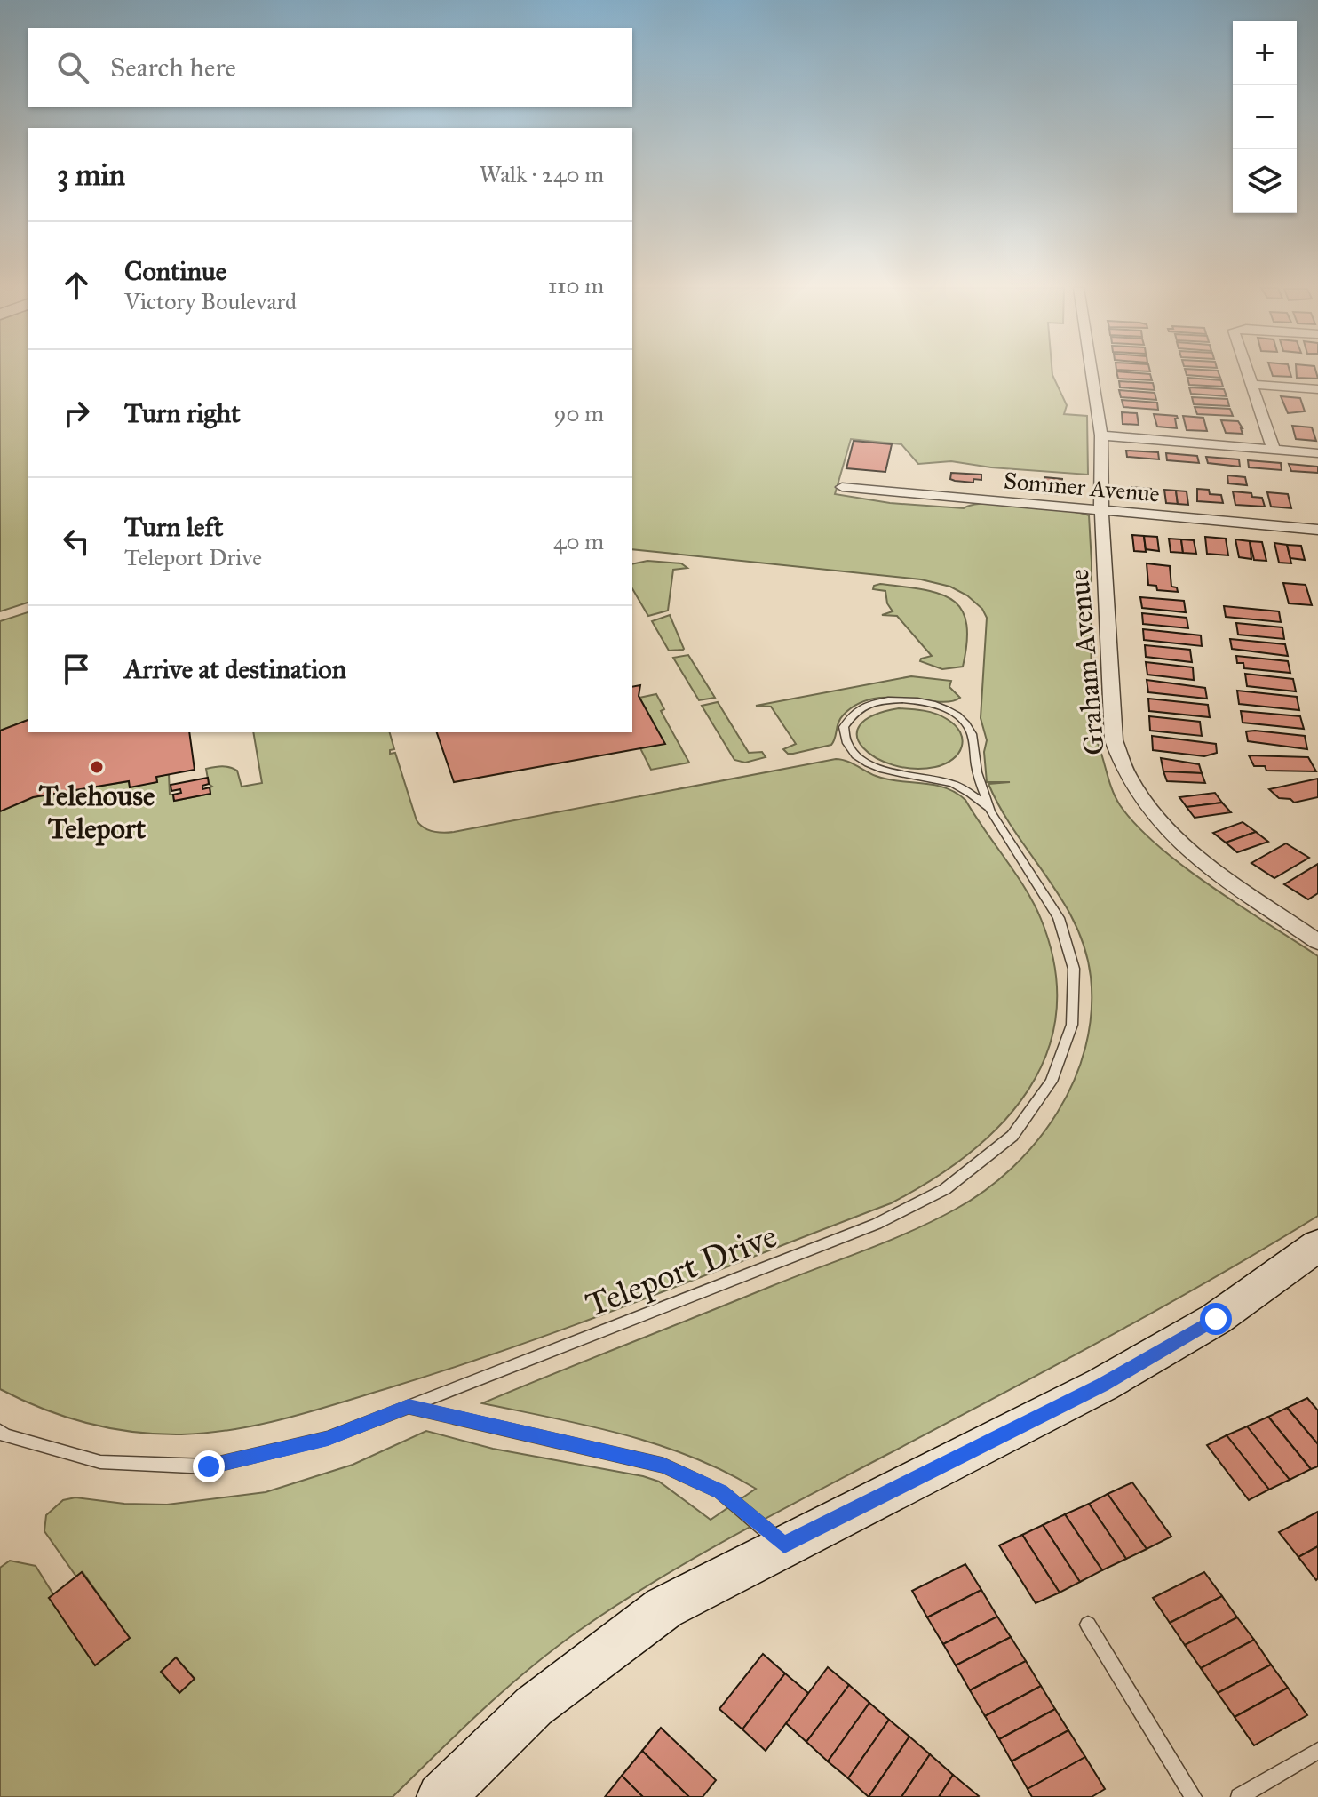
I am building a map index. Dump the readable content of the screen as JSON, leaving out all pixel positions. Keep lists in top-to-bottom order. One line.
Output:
{"streets":{"street":["Sommer Avenue","Graham Avenue"],"lane":["Teleport Drive"]},"crossings":[["Sommer Avenue","Graham Avenue"]],"places":["Telehouse Teleport"],"page":{"map_buttons":["+","−"],"search":"Search here","heading":["3 min","Walk · 240 m"],"list":[["Continue","Victory Boulevard","110 m"],["Turn right","90 m"],["Turn left","Teleport Drive","40 m"],"Arrive at destination"]}}
